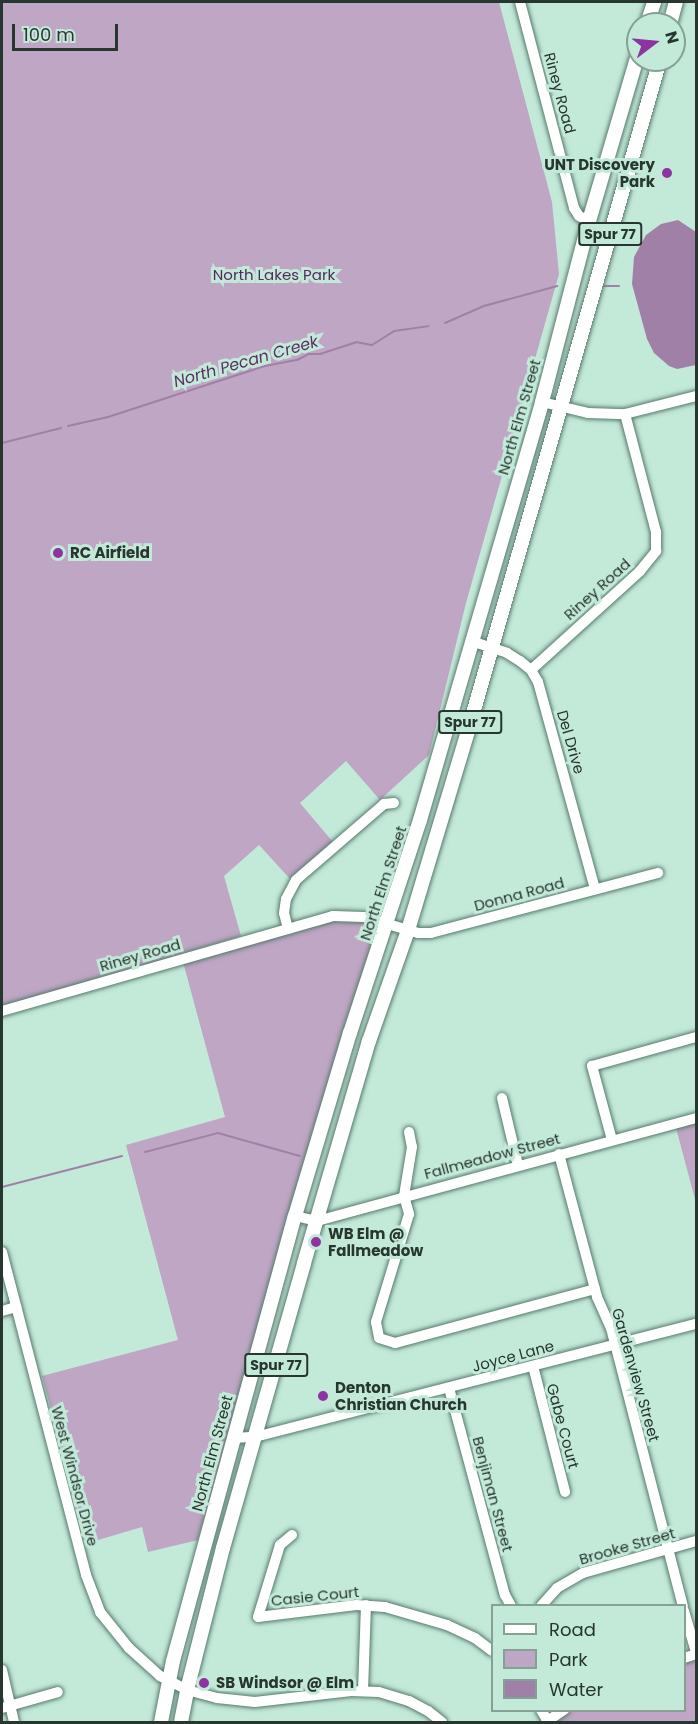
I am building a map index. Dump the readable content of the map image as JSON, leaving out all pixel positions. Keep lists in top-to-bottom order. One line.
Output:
{"streets":{"main road":["Spur 77","North Elm Street"],"street":["Riney Road","Del Drive","Donna Road","Fallmeadow Street","Joyce Lane","Gardenview Street","Gabe Court","West Windsor Drive","Benjiman Street","Brooke Street","Casie Court"]},"crossings":[["Riney Road","North Elm Street"],["Riney Road","Del Drive"],["Riney Road","Donna Road"],["Spur 77","Donna Road"],["Spur 77","Fallmeadow Street"],["Spur 77","Joyce Lane"],["Spur 77","West Windsor Drive"],["North Elm Street","Donna Road"],["North Elm Street","Fallmeadow Street"],["North Elm Street","Joyce Lane"],["North Elm Street","West Windsor Drive"],["Del Drive","Donna Road"],["Fallmeadow Street","Gardenview Street"],["Joyce Lane","Gardenview Street"],["Joyce Lane","Gabe Court"],["Joyce Lane","Benjiman Street"],["Gardenview Street","Brooke Street"]],"water":["North Pecan Creek"],"parks":["North Lakes Park"],"places":["UNT Discovery Park","RC Airfield","WB Elm @ Fallmeadow","Denton Christian Church","SB Windsor @ Elm"],"legend":["Road","Park","Water"],"scale_bar":"100 m","north":"right"}
